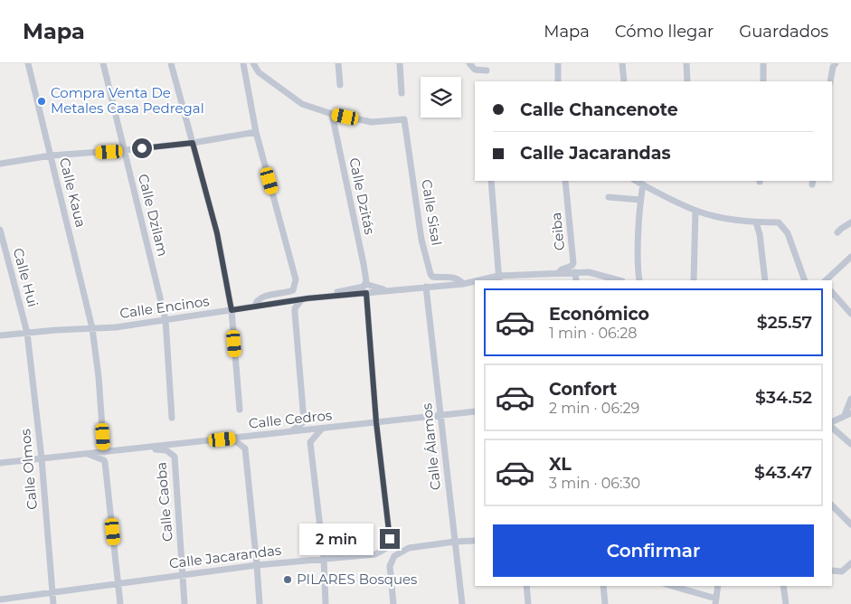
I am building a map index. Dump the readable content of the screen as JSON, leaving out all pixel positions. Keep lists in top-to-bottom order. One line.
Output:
{"streets":{"street":["Calle Kaua","Calle Dzitás","Calle Sisal","Calle Dzilam","Ceiba","Calle Hui","Calle Encinos","Calle Cedros","Calle Álamos","Calle Olmos","Calle Caoba","Calle Jacarandas"]},"crossings":[["Calle Kaua","Calle Encinos"],["Calle Kaua","Calle Cedros"],["Calle Dzitás","Calle Sisal"],["Calle Sisal","Calle Encinos"],["Calle Dzilam","Calle Encinos"],["Ceiba","Calle Encinos"],["Calle Hui","Calle Encinos"],["Calle Hui","Calle Olmos"],["Calle Encinos","Calle Álamos"],["Calle Encinos","Calle Olmos"],["Calle Encinos","Calle Jacarandas"],["Calle Cedros","Calle Álamos"],["Calle Cedros","Calle Olmos"],["Calle Cedros","Calle Caoba"],["Calle Cedros","Calle Jacarandas"],["Calle Olmos","Calle Jacarandas"],["Calle Caoba","Calle Jacarandas"]],"places":["Compra Venta De Metales Casa Pedregal","PILARES Bosques"],"page":{"header":"Mapa","nav":["Mapa","Cómo llegar","Guardados"],"banner":["Calle Chancenote","Calle Jacarandas"],"list":[{"name":"Económico","note":"1 min · 06:28","value":"$25.57"},{"name":"Confort","note":"2 min · 06:29","value":"$34.52"},{"name":"XL","note":"3 min · 06:30","value":"$43.47"}],"buttons":"Confirmar","bubble":"2 min"}}
